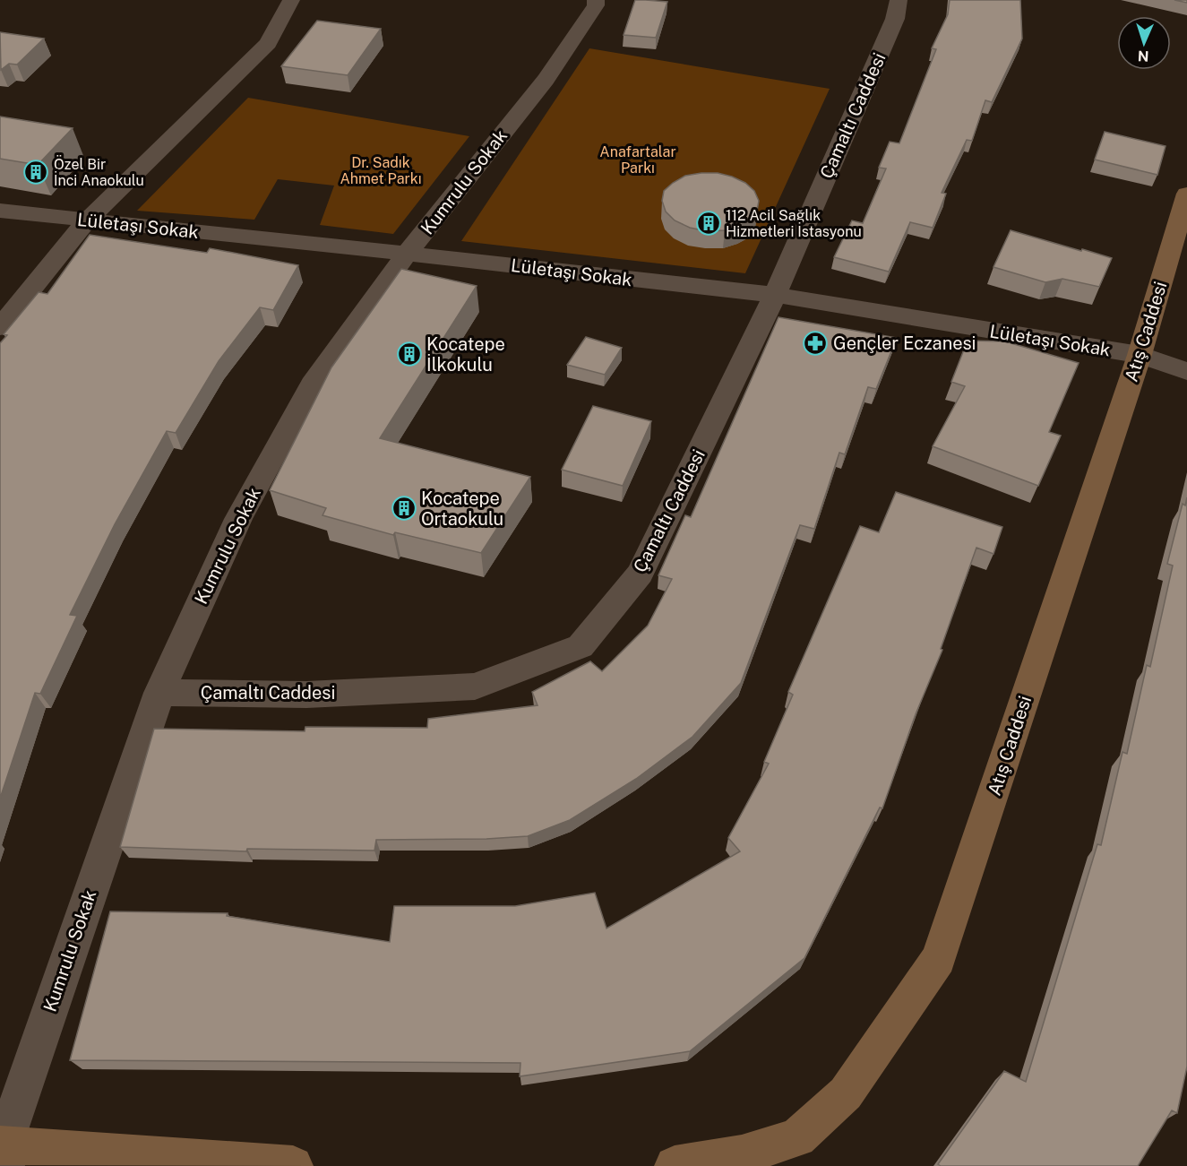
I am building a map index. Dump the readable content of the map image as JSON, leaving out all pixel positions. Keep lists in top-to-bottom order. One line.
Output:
{"streets":{"street":["Çamaltı Caddesi","Kumrulu Sokak","Lületaşı Sokak","Atış Caddesi"]},"crossings":[["Çamaltı Caddesi","Kumrulu Sokak"],["Çamaltı Caddesi","Lületaşı Sokak"],["Kumrulu Sokak","Lületaşı Sokak"],["Lületaşı Sokak","Atış Caddesi"]],"parks":["Anafartalar Parkı","Dr. Sadık Ahmet Parkı"],"places":{"building":["Özel Bir İnci Anaokulu","112 Acil Sağlık Hizmetleri İstasyonu","Kocatepe İlkokulu","Kocatepe Ortaokulu"],"pharmacy":["Gençler Eczanesi"]},"north":"bottom"}
